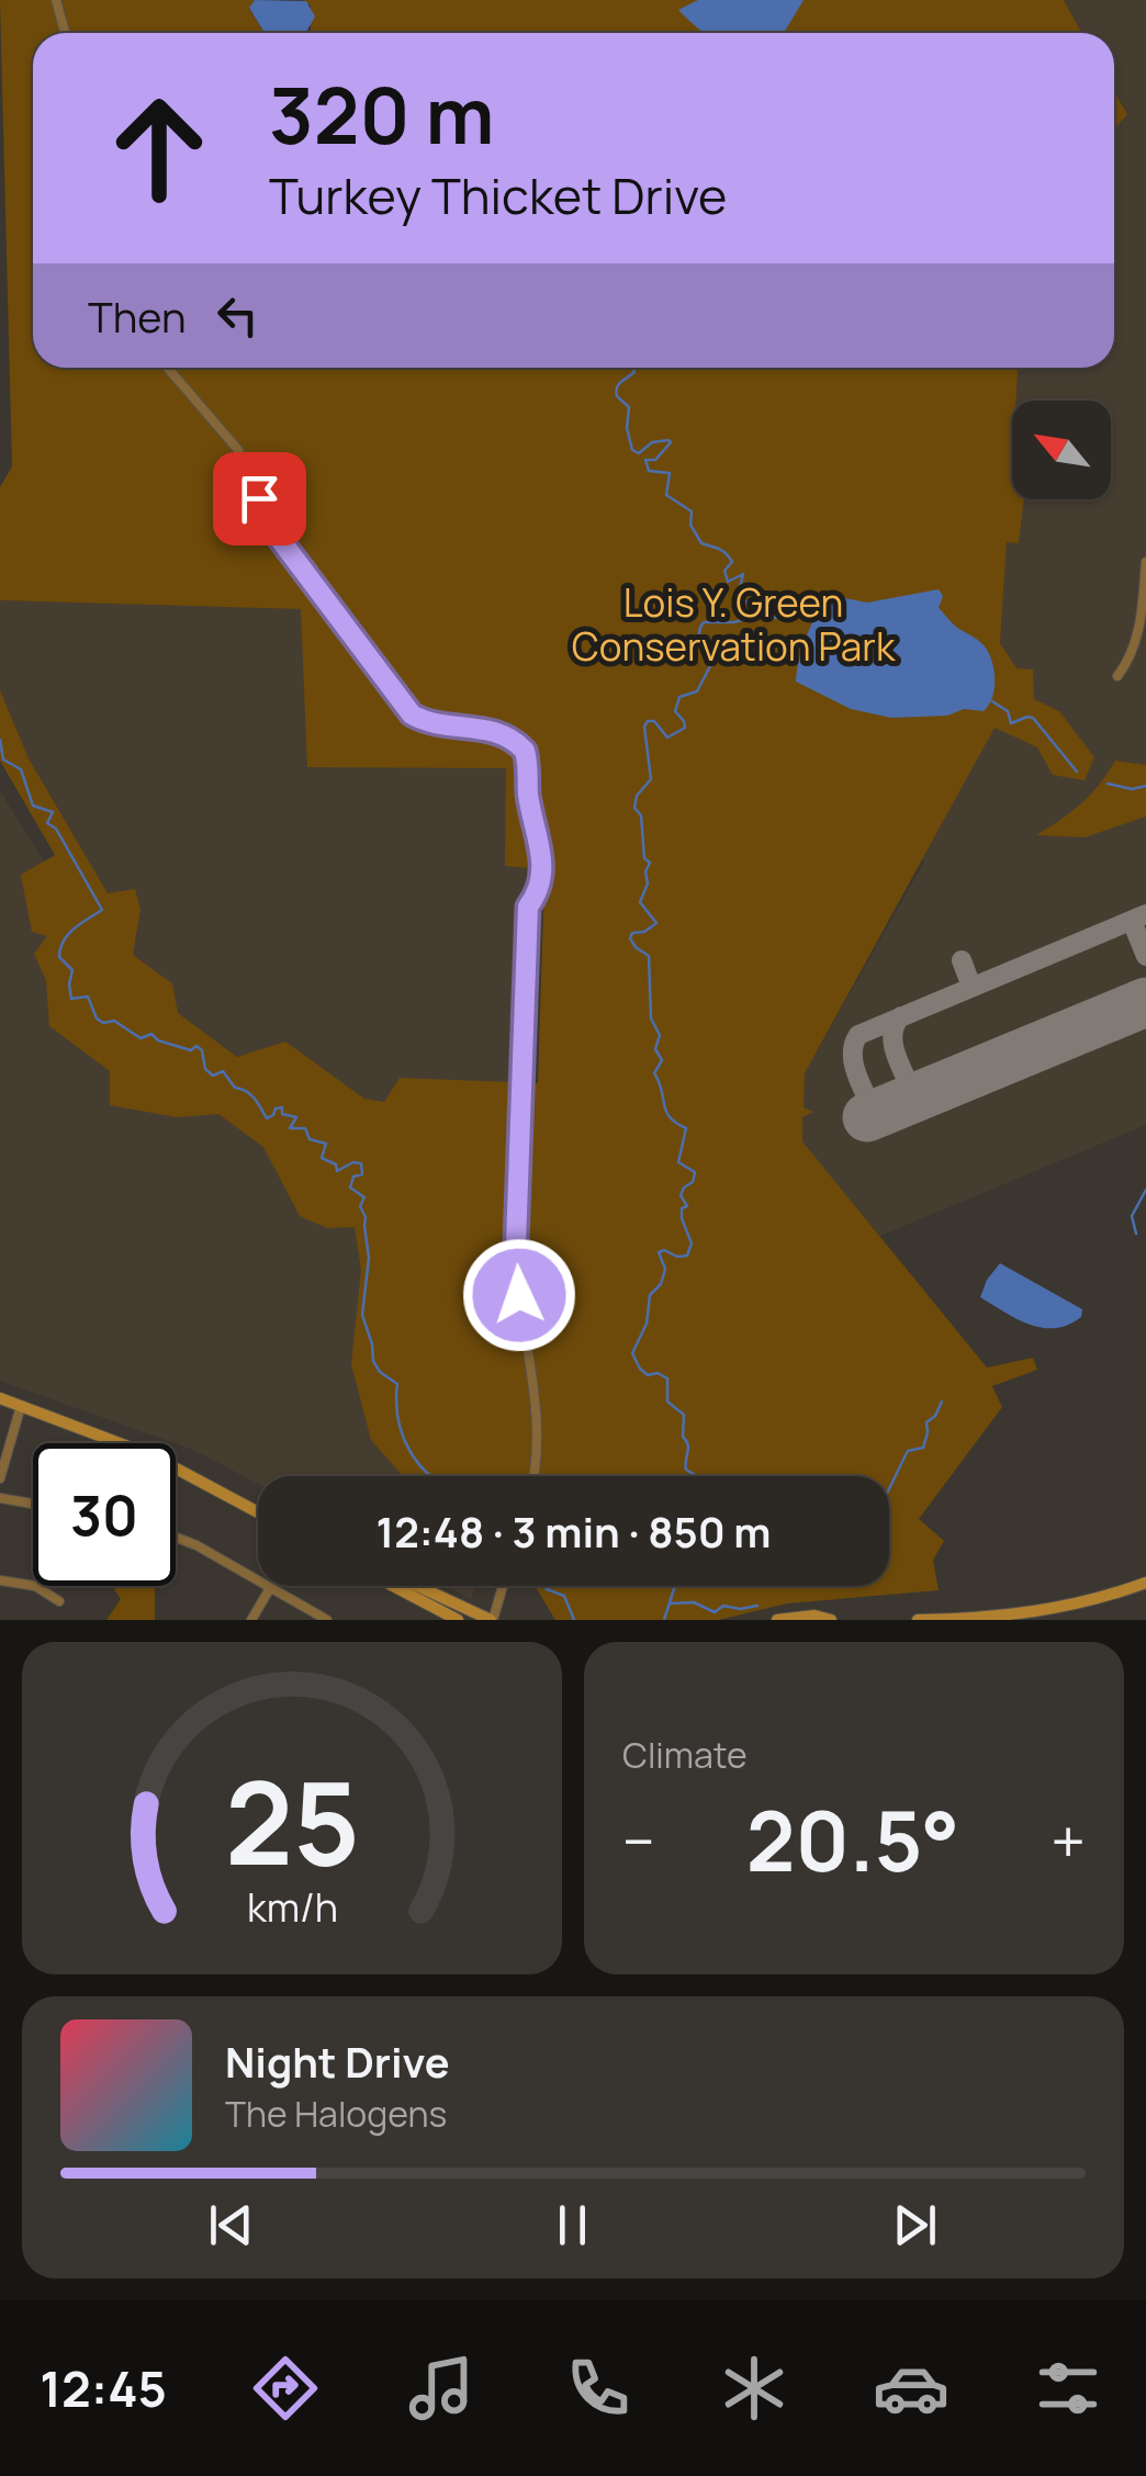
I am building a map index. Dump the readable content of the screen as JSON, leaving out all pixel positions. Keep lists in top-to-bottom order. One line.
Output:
{"parks":["Lois Y. Green Conservation Park"],"north":"top left","page":{"turn":["320 m","Turkey Thicket Drive"],"then":"Then","limit":"30","trip":"12:48 · 3 min · 850 m","tile":"Climate","heat":["−","20.5°","+"],"song":["Night Drive","The Halogens"],"tabs":"12:45","gauge":["25","km/h"]}}
